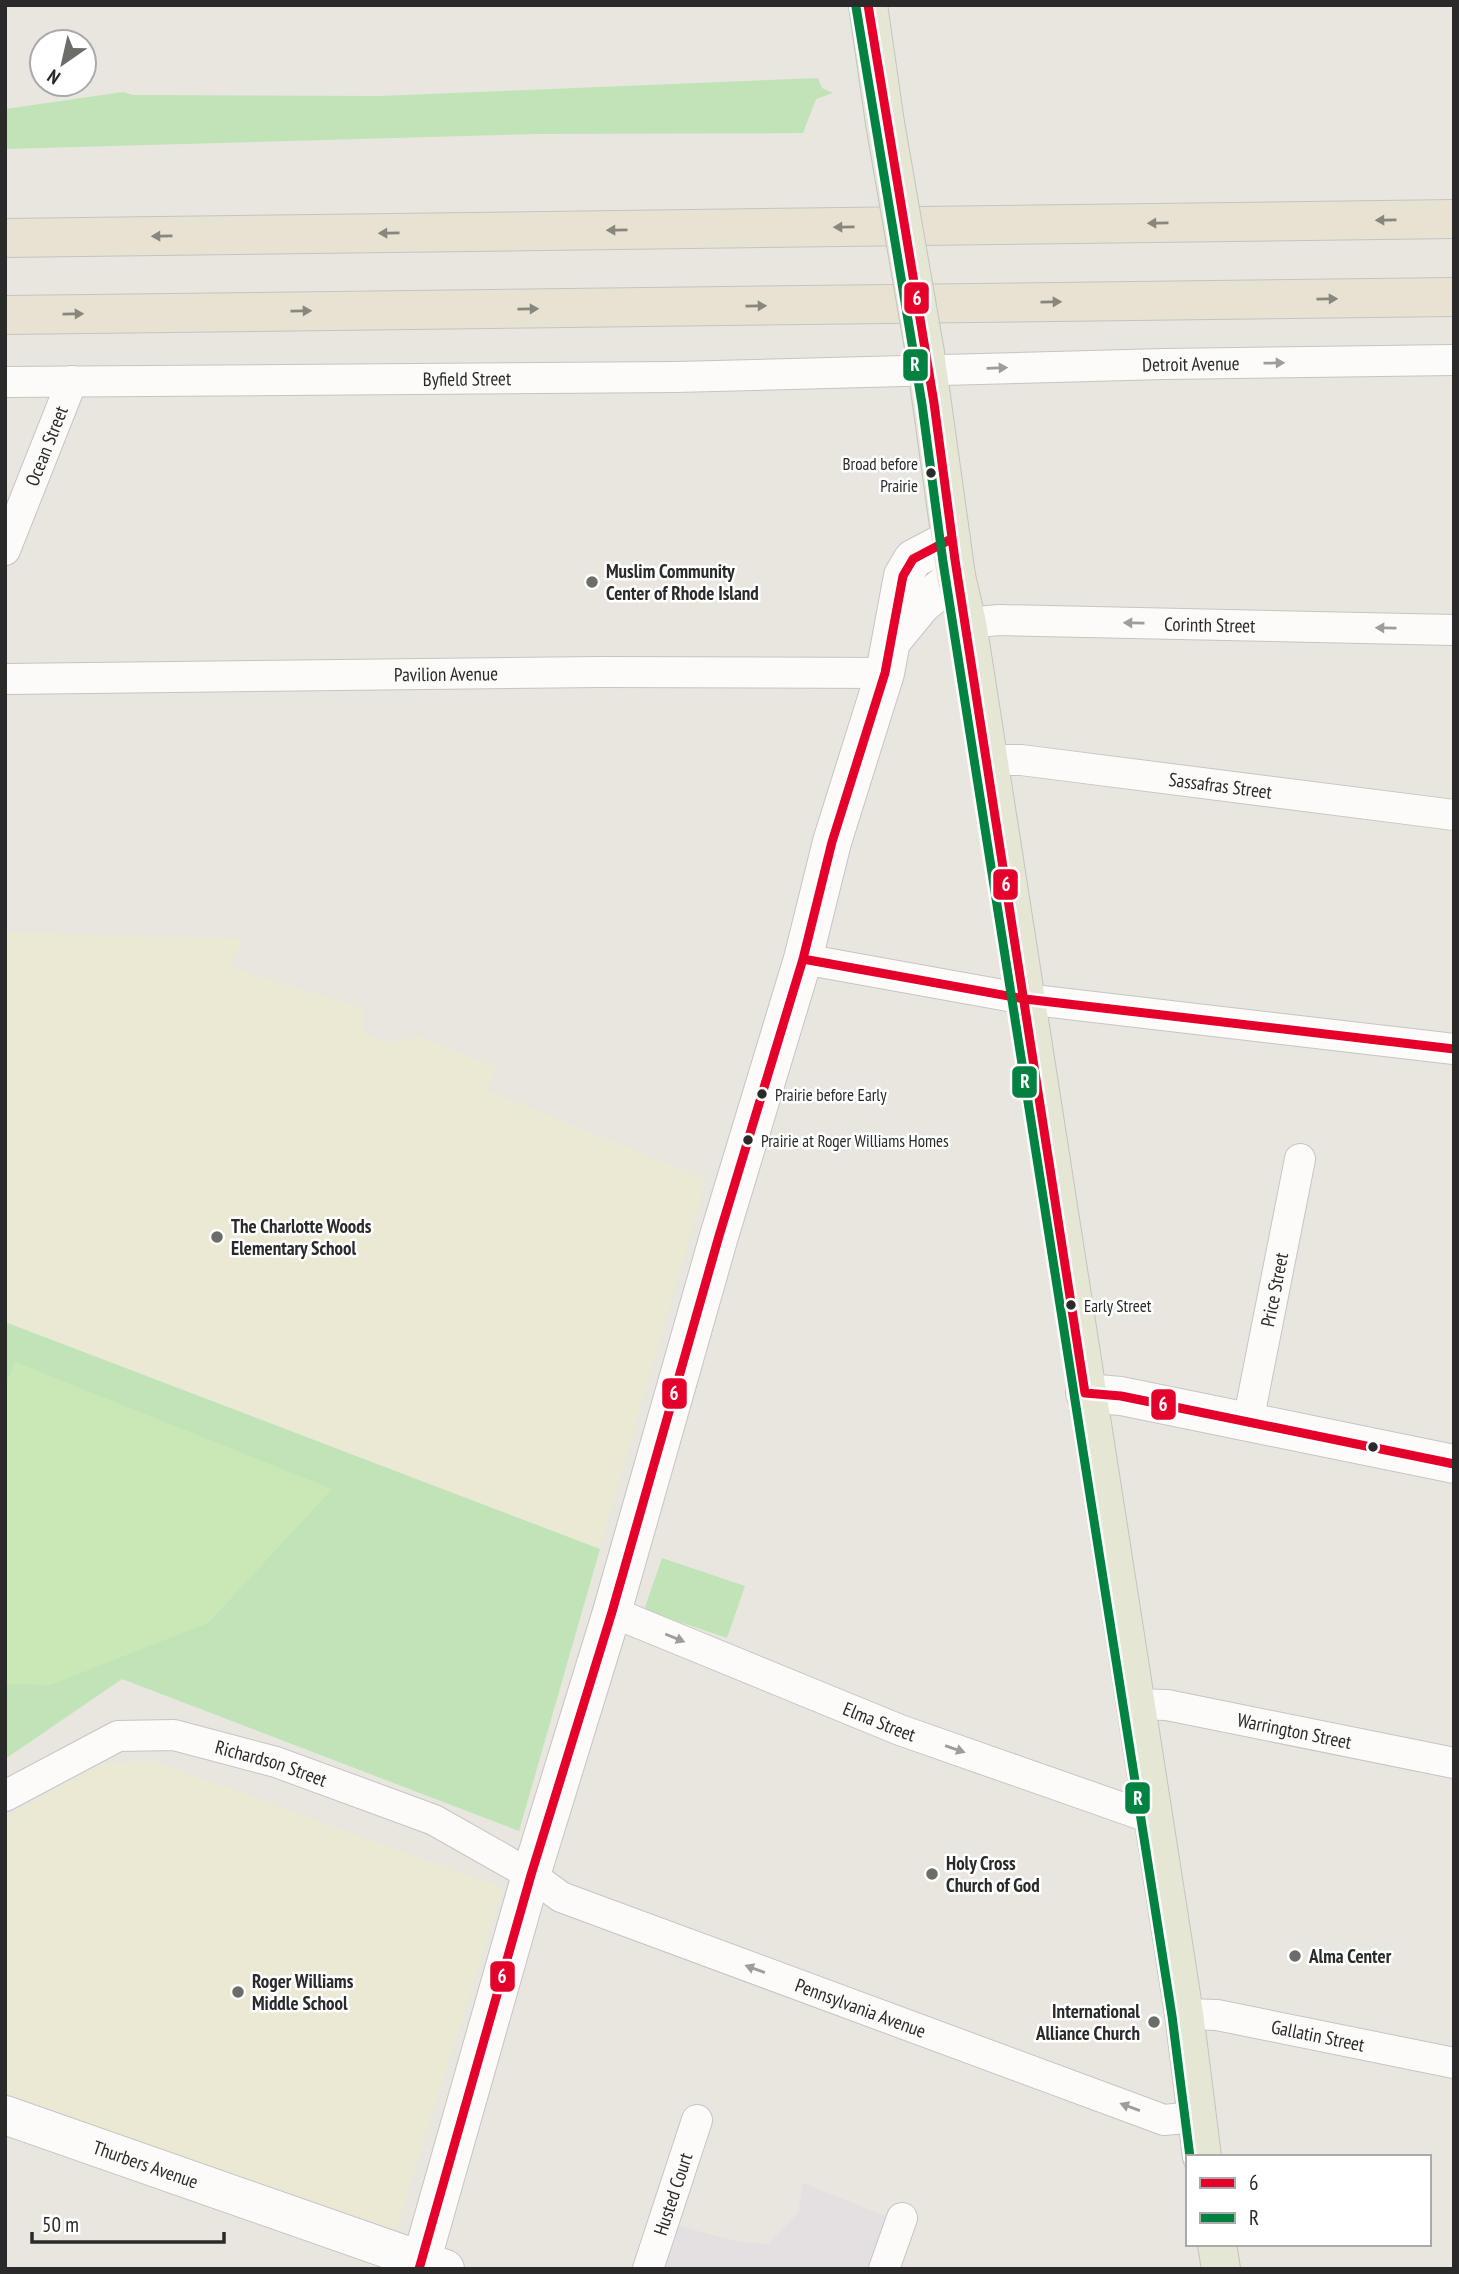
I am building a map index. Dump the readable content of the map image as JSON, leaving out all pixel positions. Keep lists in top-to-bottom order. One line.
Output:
{"streets":{"street":["Detroit Avenue","Byfield Street","Ocean Street","Corinth Street","Pavilion Avenue","Sassafras Street","Price Street","Elma Street","Warrington Street","Richardson Street","Pennsylvania Avenue","Gallatin Street","Thurbers Avenue","Husted Court"]},"crossings":[["Detroit Avenue","Byfield Street"],["Byfield Street","Ocean Street"],["Richardson Street","Pennsylvania Avenue"]],"one_way":["Detroit Avenue","Corinth Street","Elma Street","Pennsylvania Avenue"],"places":["Broad before Prairie","Muslim Community Center of Rhode Island","Prairie before Early","Prairie at Roger Williams Homes","The Charlotte Woods Elementary School","Early Street","Holy Cross Church of God","Alma Center","Roger Williams Middle School","International Alliance Church"],"lines":["transit line 6","transit line R"],"legend":["6","R"],"scale_bar":"50 m","north":"bottom left"}
